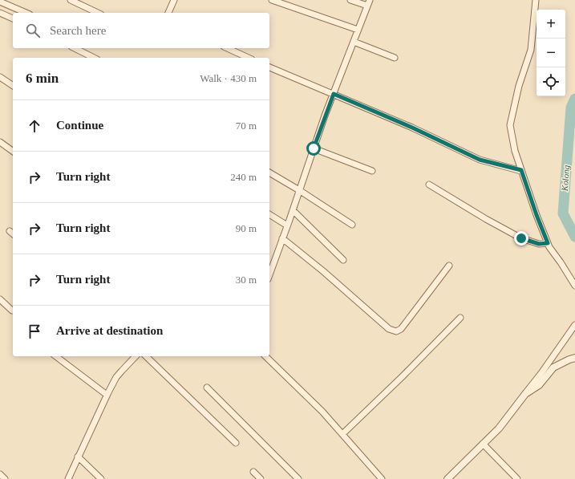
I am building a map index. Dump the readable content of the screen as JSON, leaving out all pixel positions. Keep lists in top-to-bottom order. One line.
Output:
{"water":["Kolong"],"page":{"map_buttons":["+","−"],"search":"Search here","heading":["6 min","Walk · 430 m"],"list":[["Continue","70 m"],["Turn right","240 m"],["Turn right","90 m"],["Turn right","30 m"],"Arrive at destination"]}}
